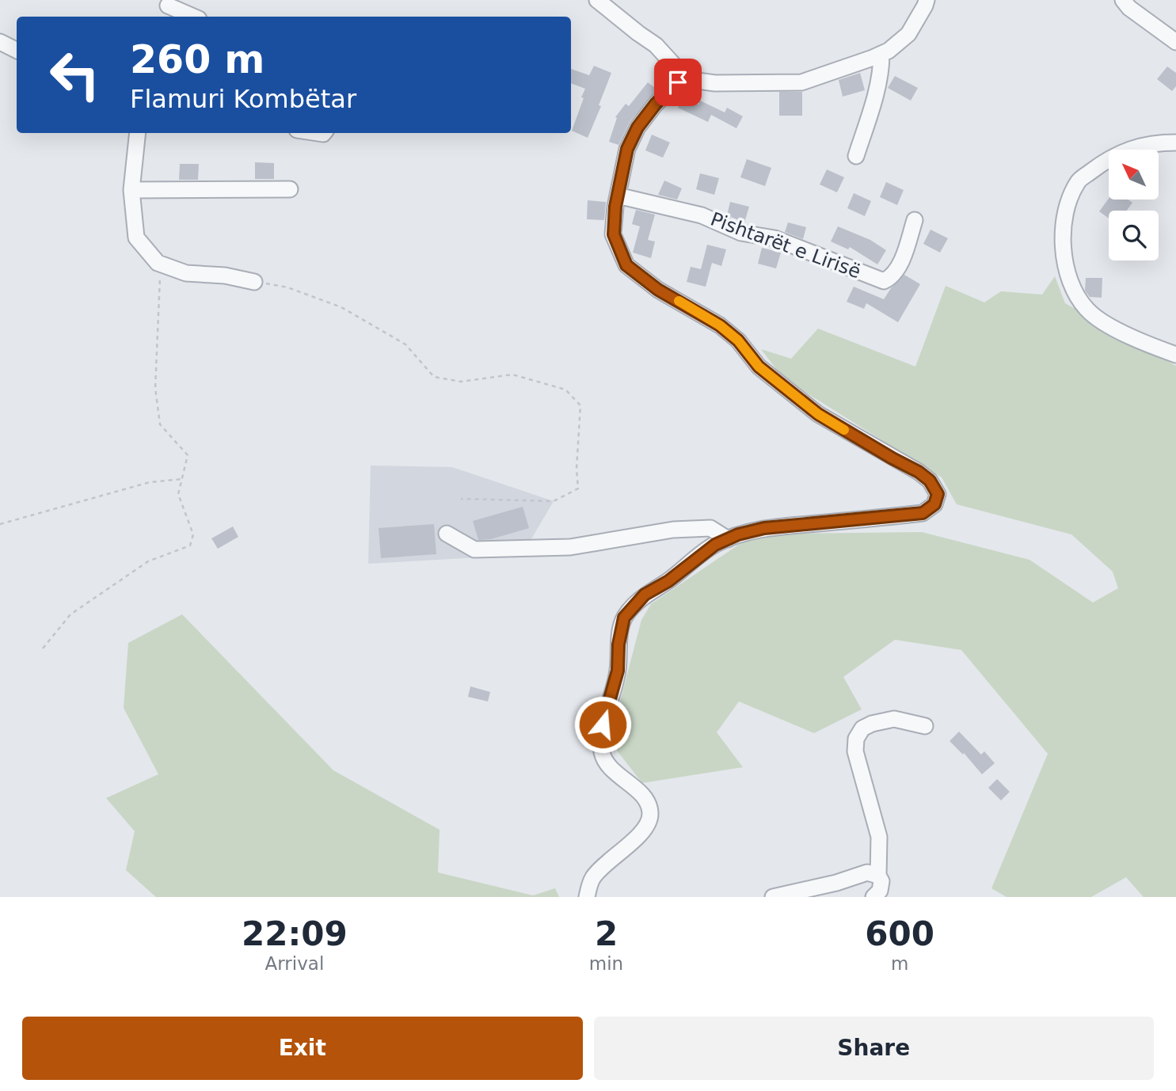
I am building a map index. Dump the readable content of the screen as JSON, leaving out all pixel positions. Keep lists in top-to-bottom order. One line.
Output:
{"streets":{"street":["Pishtarët e Lirisë"]},"north":"top left","page":{"turn":["260 m","Flamuri Kombëtar"],"eta":["22:09","Arrival","2","min","600","m"],"buttons":["Exit","Share"]}}
